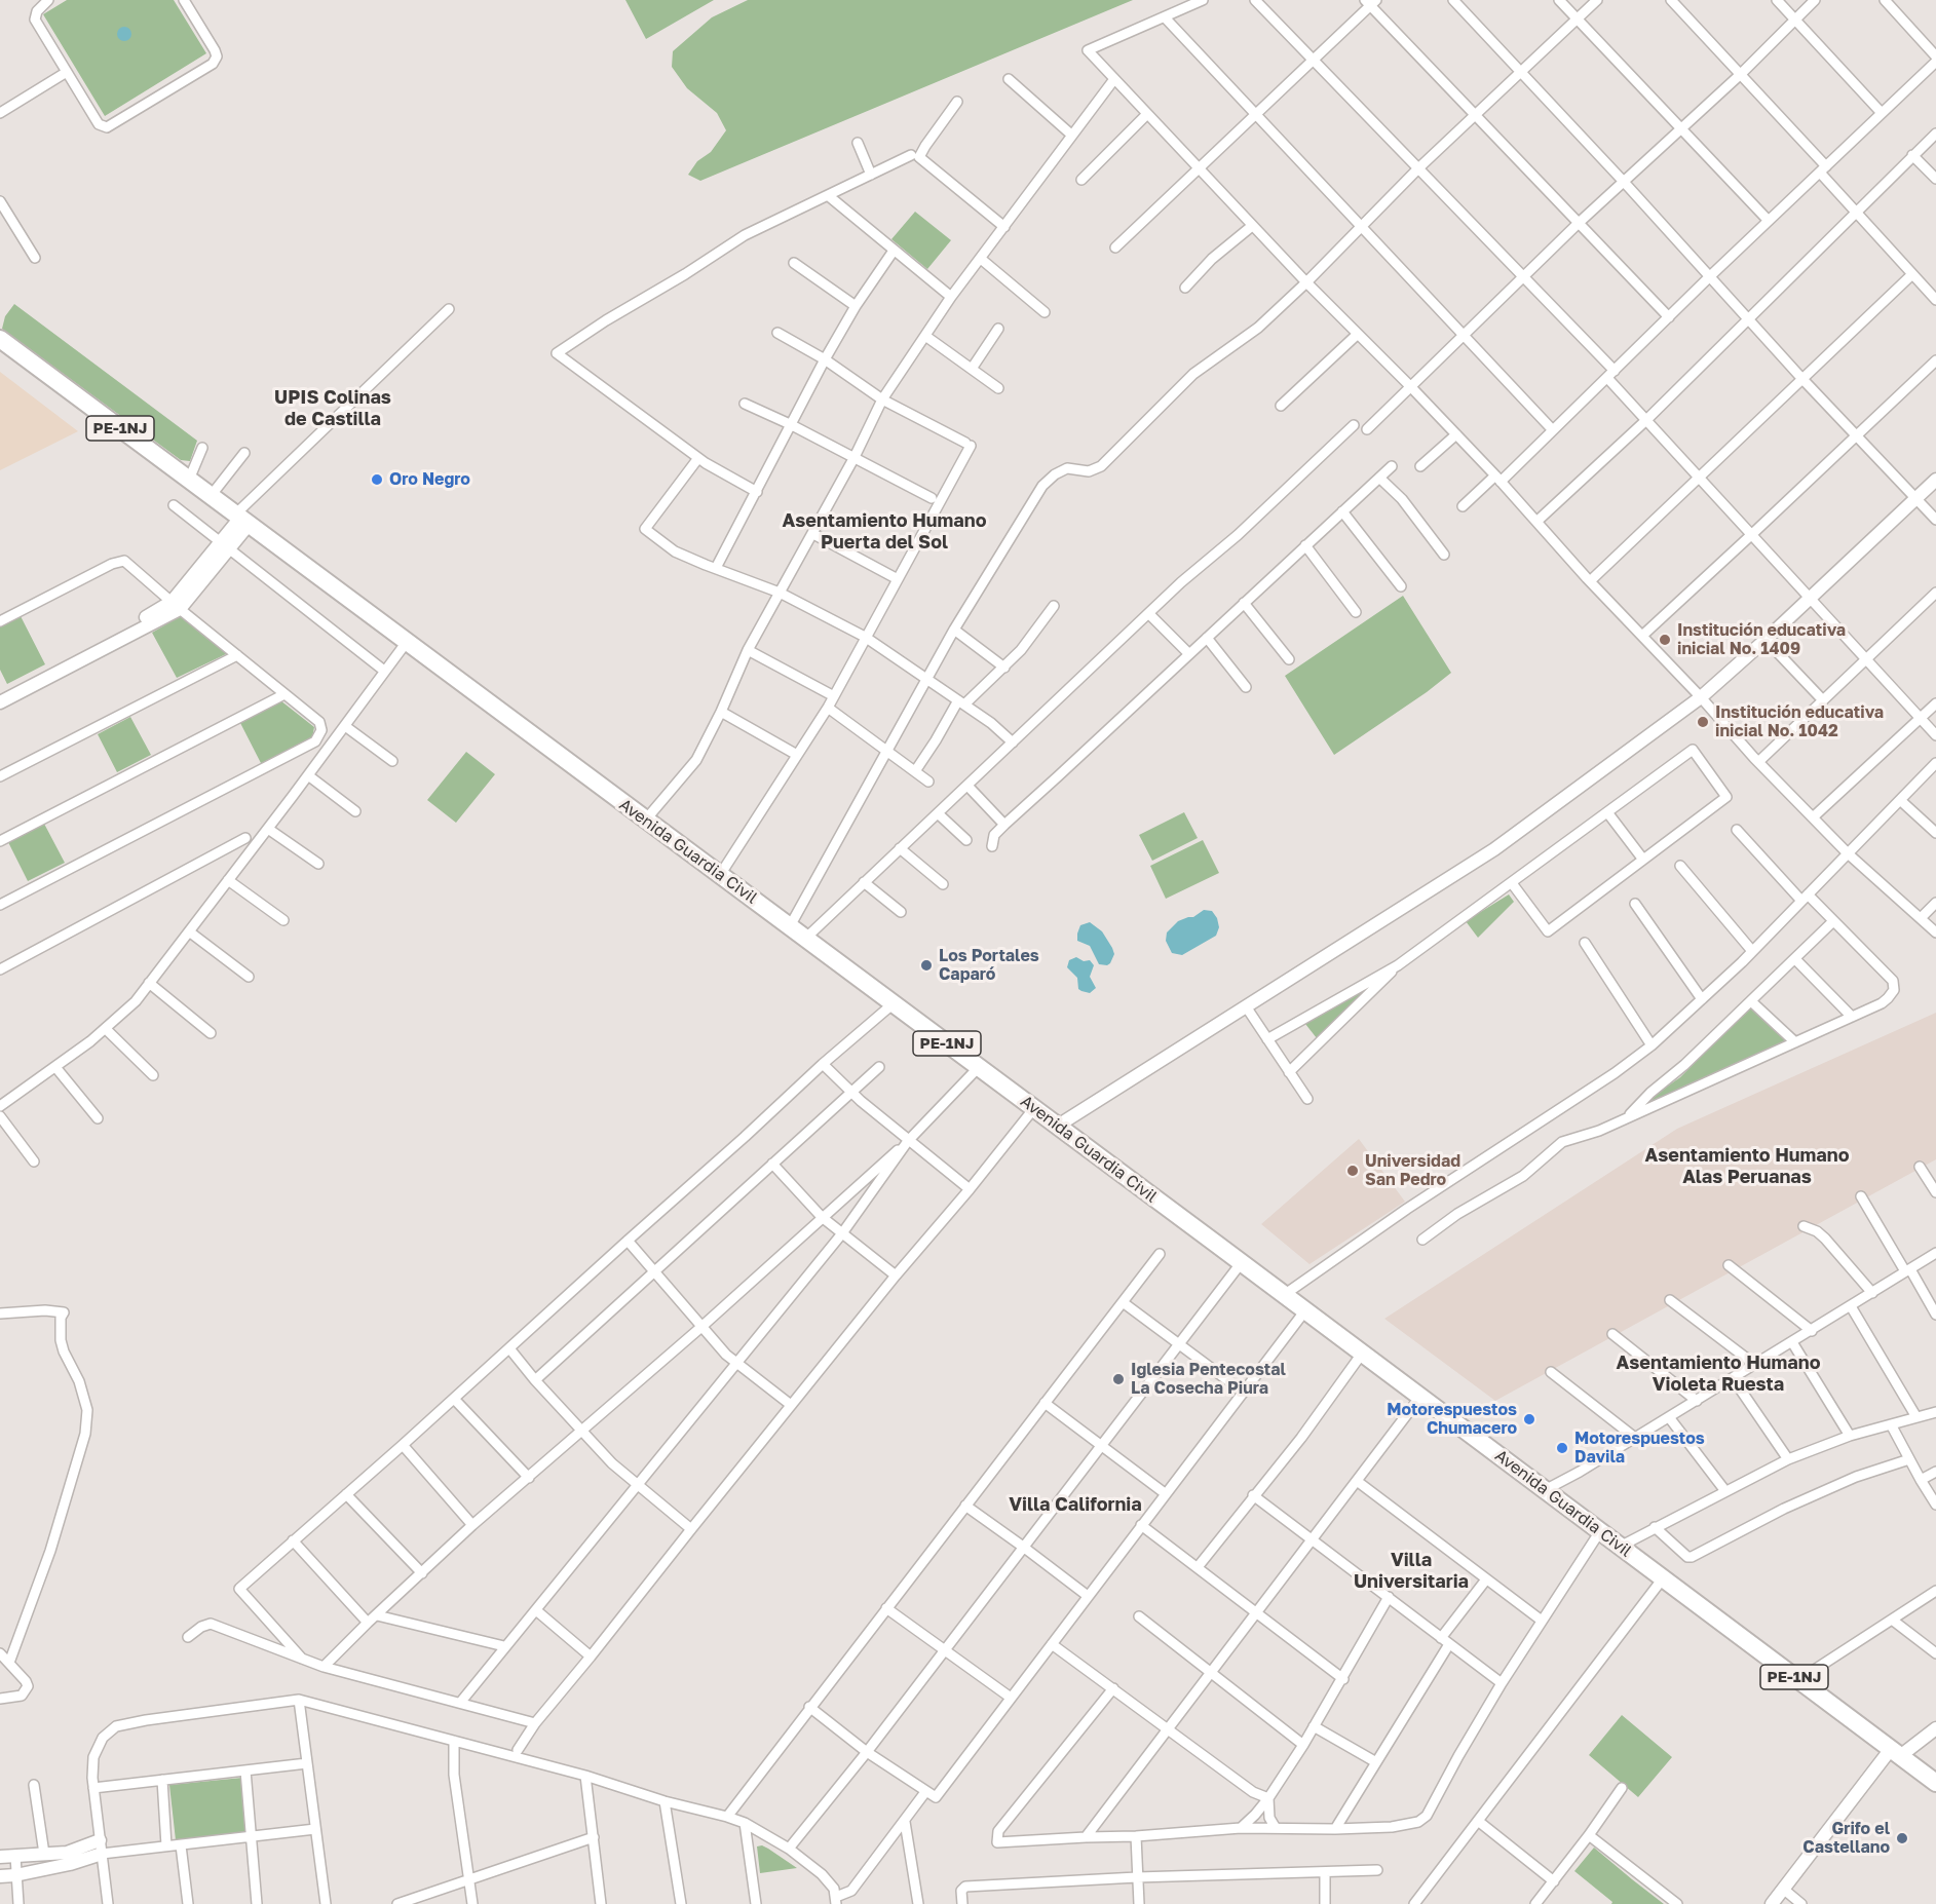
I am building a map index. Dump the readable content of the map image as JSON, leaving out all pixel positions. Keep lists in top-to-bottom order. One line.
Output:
{"streets":{"highway":["PE-1NJ","Avenida Guardia Civil"]},"crossings":[["PE-1NJ","Avenida Guardia Civil"]],"districts":["UPIS Colinas de Castilla","Asentamiento Humano Puerta del Sol","Asentamiento Humano Alas Peruanas","Asentamiento Humano Violeta Ruesta","Villa California","Villa Universitaria"],"places":["Oro Negro","Institución educativa inicial No. 1409","Institución educativa inicial No. 1042","Los Portales Caparó","Universidad San Pedro","Iglesia Pentecostal La Cosecha Piura","Motorespuestos Chumacero","Motorespuestos Davila","Grifo el Castellano"]}
